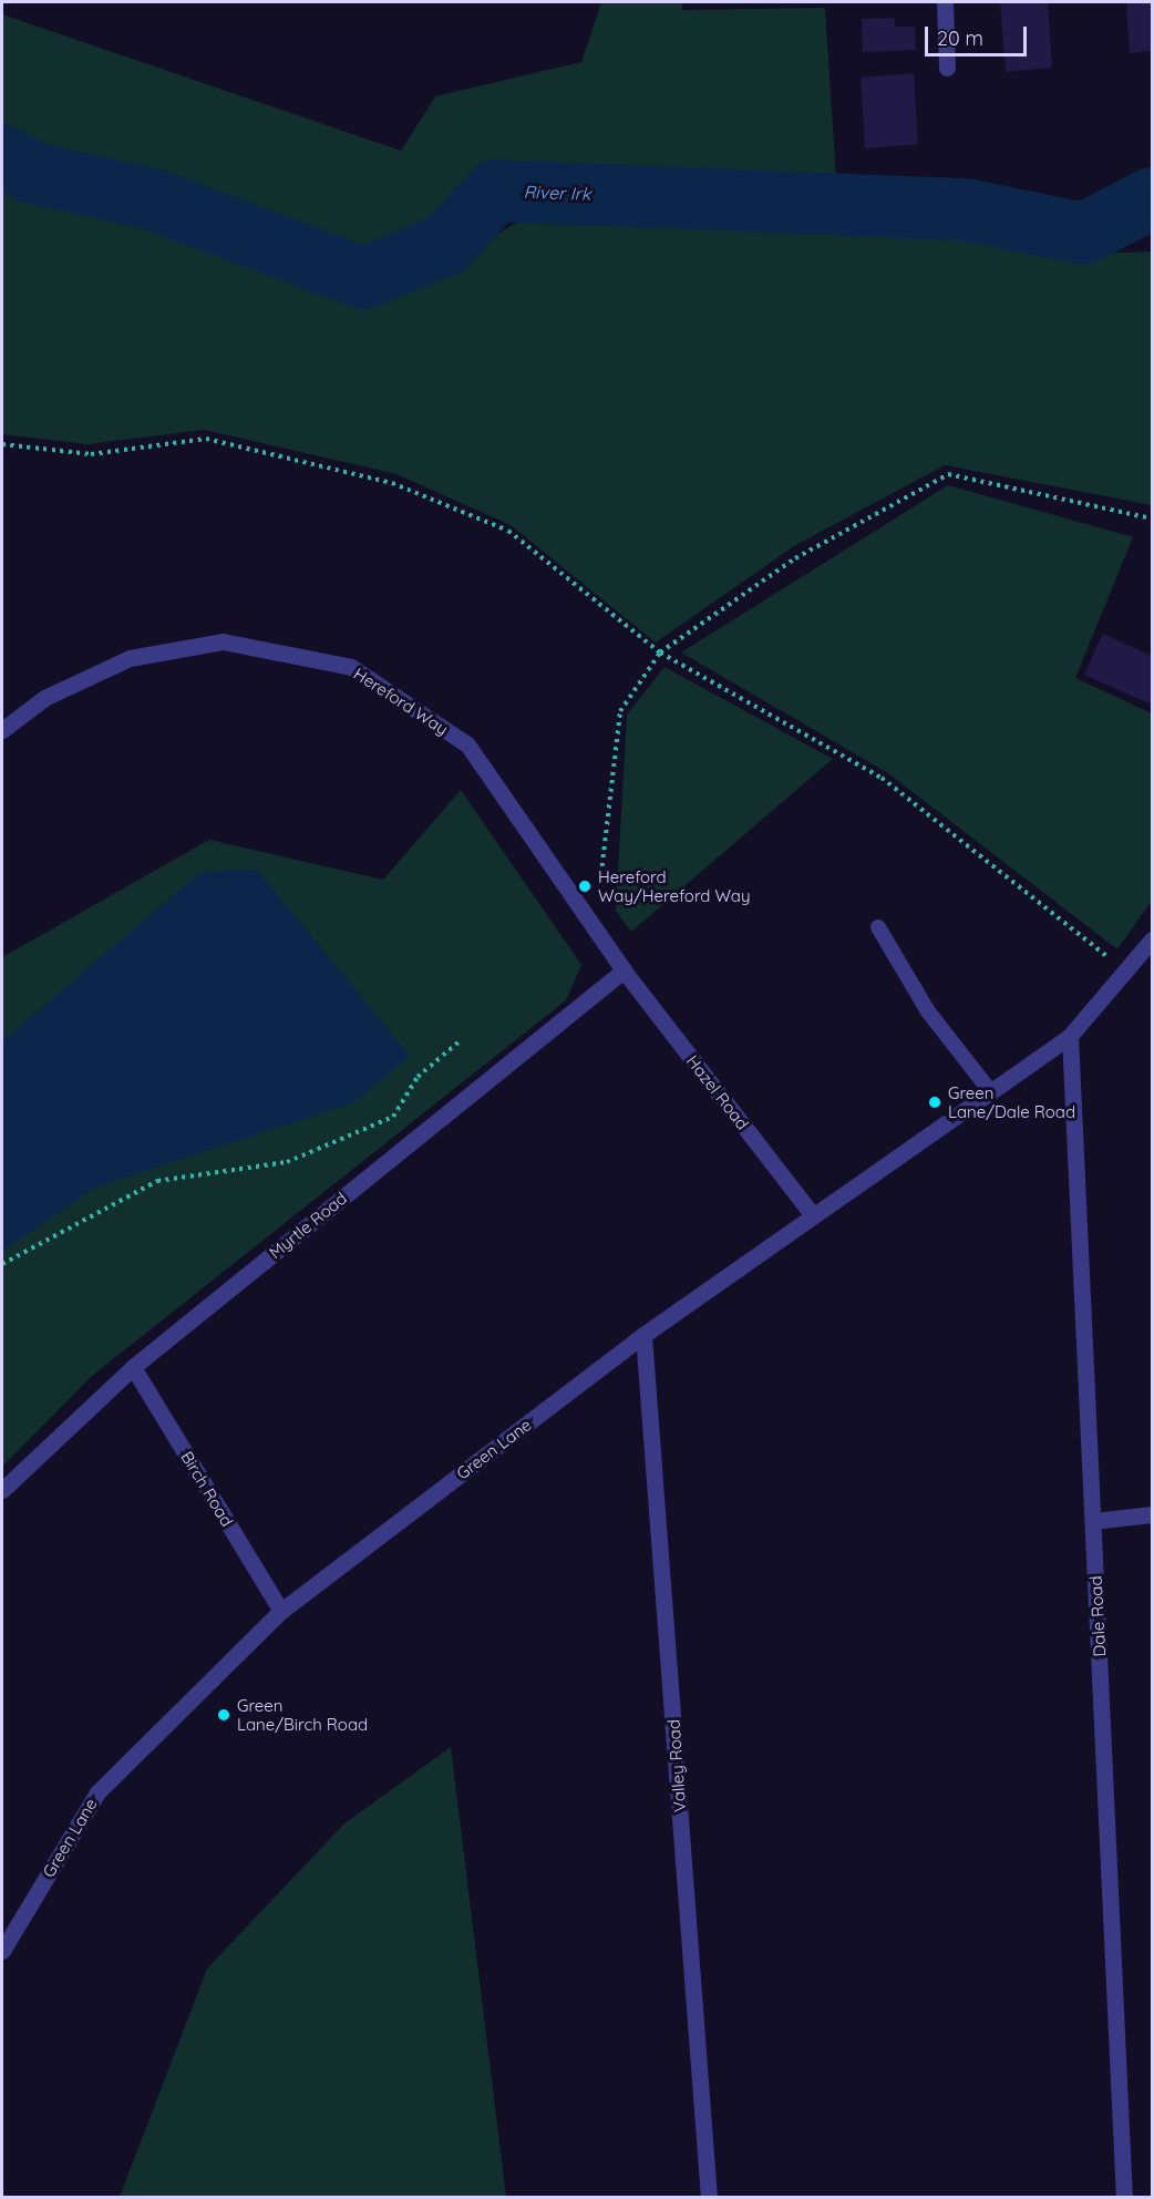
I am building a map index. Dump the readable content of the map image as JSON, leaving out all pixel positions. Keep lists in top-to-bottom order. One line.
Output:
{"streets":{"street":["Hereford Way","Hazel Road","Myrtle Road","Green Lane","Birch Road","Dale Road","Valley Road"]},"crossings":[["Hereford Way","Hazel Road"],["Hereford Way","Myrtle Road"],["Hazel Road","Myrtle Road"],["Hazel Road","Green Lane"],["Myrtle Road","Birch Road"],["Green Lane","Birch Road"],["Green Lane","Dale Road"],["Green Lane","Valley Road"]],"water":["River Irk"],"places":["Hereford Way/Hereford Way","Green Lane/Dale Road","Green Lane/Birch Road"],"scale_bar":"20 m"}
